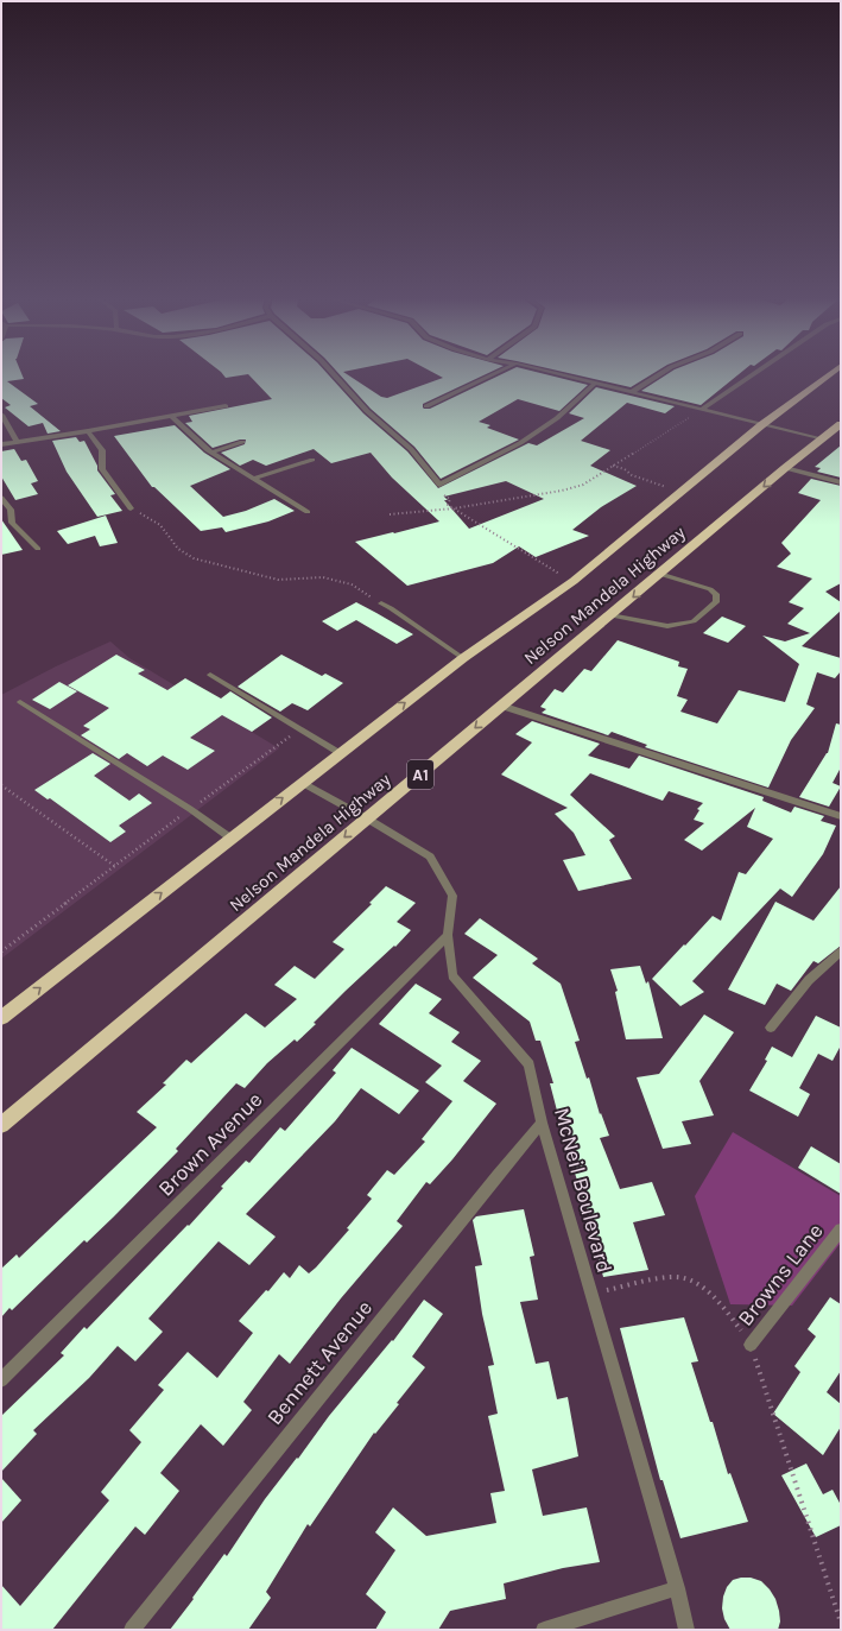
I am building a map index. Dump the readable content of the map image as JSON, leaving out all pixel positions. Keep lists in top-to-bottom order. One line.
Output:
{"streets":{"highway":["Nelson Mandela Highway","A1"],"street":["Brown Avenue","McNeil Boulevard","Browns Lane","Bennett Avenue"]},"crossings":[["Nelson Mandela Highway","McNeil Boulevard"],["Brown Avenue","McNeil Boulevard"],["McNeil Boulevard","Bennett Avenue"]]}
